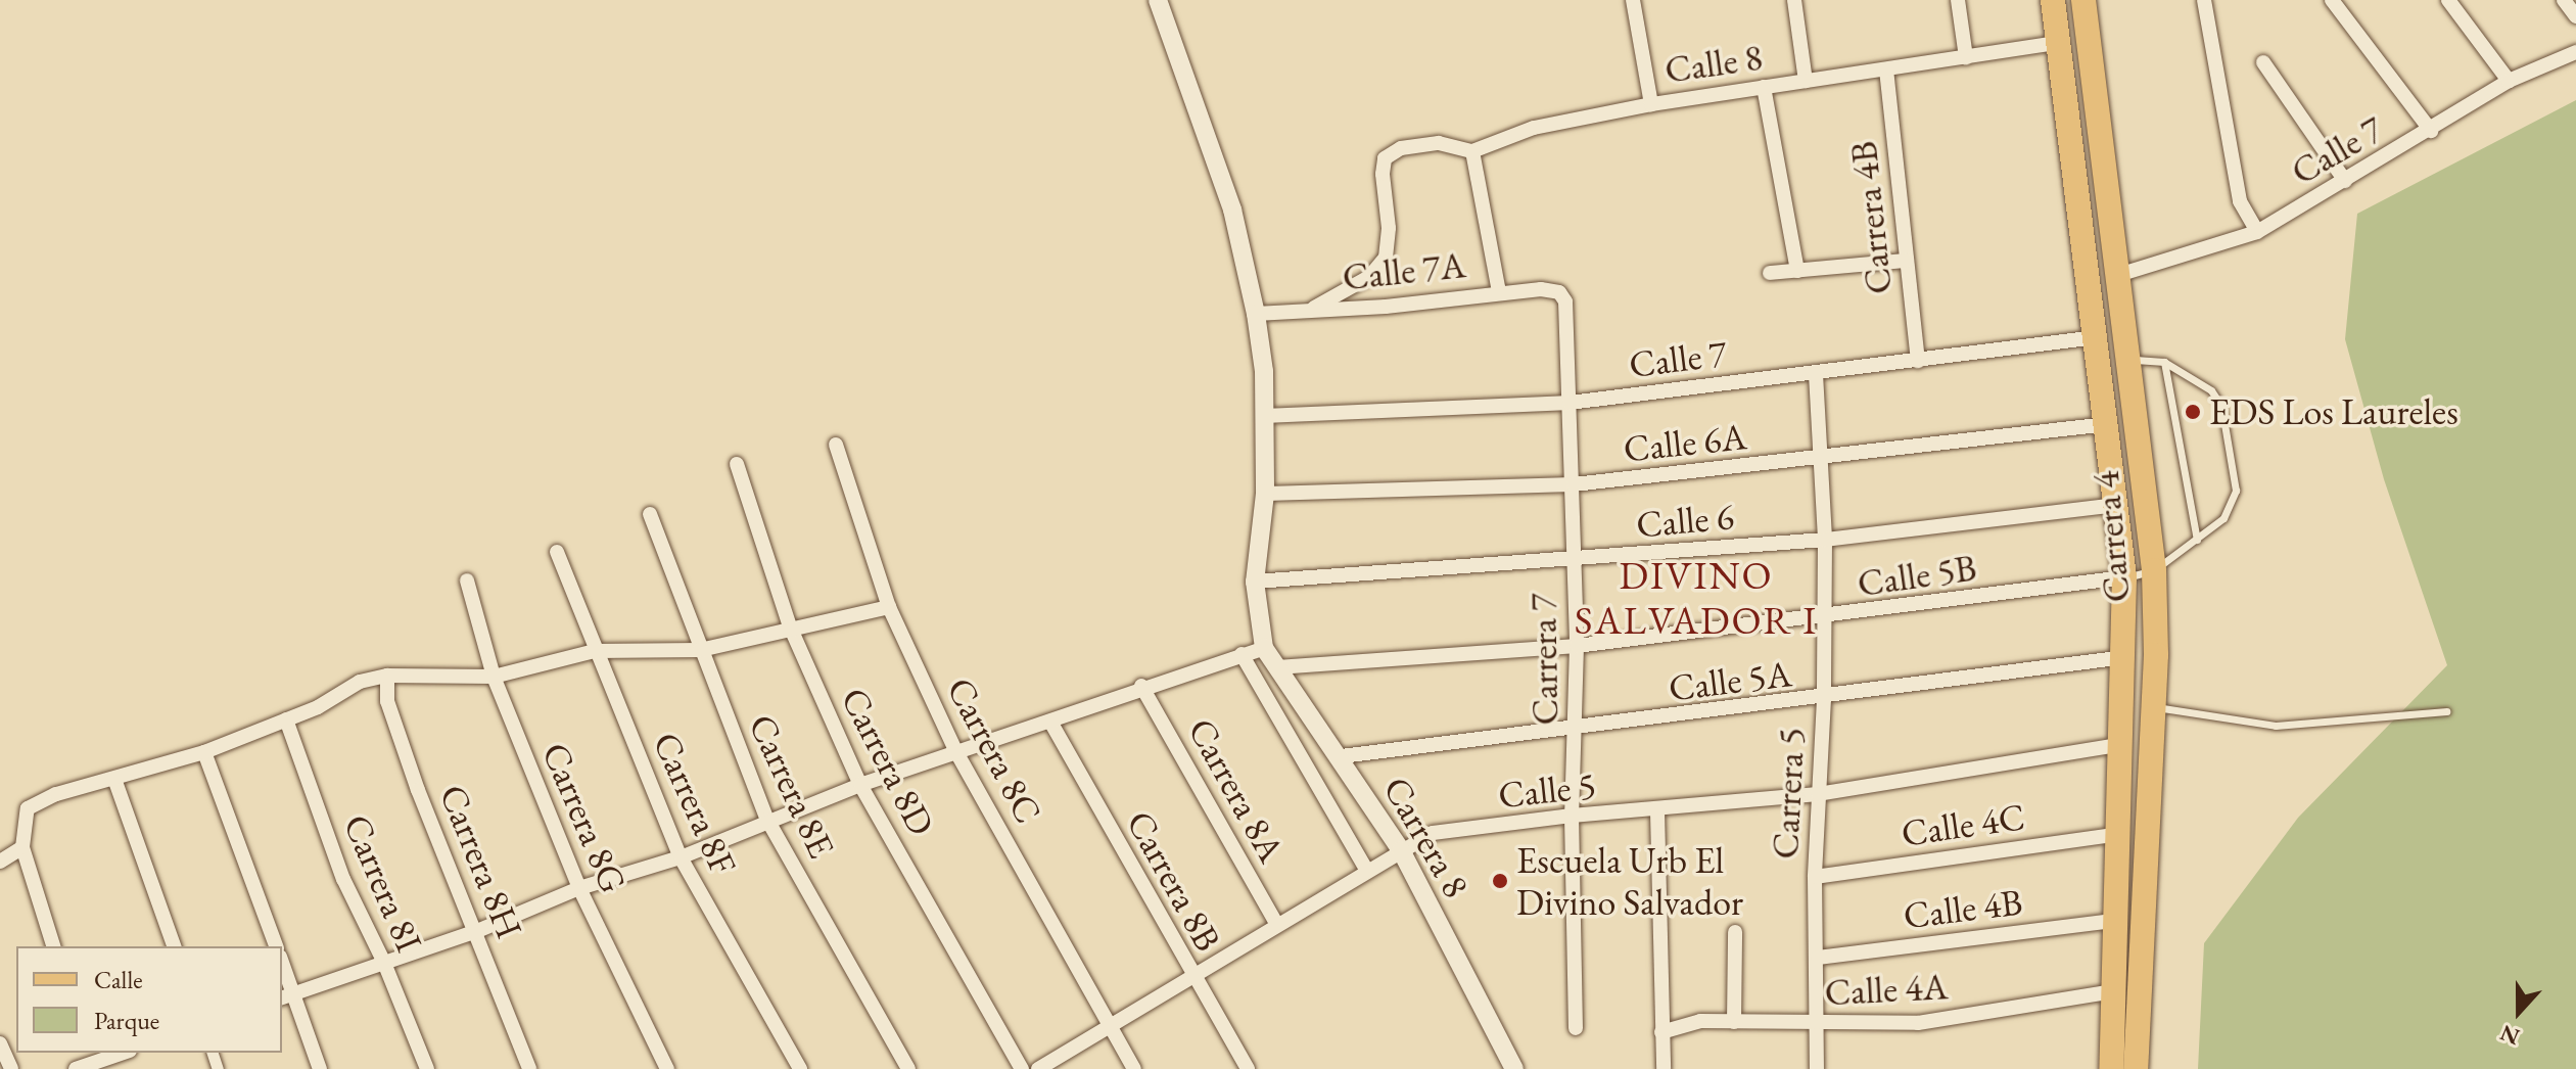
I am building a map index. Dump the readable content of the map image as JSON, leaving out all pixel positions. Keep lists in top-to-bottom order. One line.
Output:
{"streets":{"main road":["Carrera 4"],"street":["Calle 8","Calle 7","Carrera 4B","Calle 7A","Calle 6A","Calle 6","Calle 5B","Carrera 7","Calle 5A","Carrera 8C","Carrera 8D","Carrera 8E","Carrera 8A","Calle 5","Carrera 5","Carrera 8F","Carrera 8G","Calle 4C","Carrera 8","Carrera 8H","Carrera 8B","Carrera 8I","Calle 4B","Calle 4A"]},"crossings":[["Calle 8","Carrera 4B"],["Calle 8","Carrera 4"],["Calle 7","Carrera 4B"],["Calle 7","Carrera 4"],["Calle 7","Carrera 7"],["Calle 7","Carrera 5"],["Calle 7A","Carrera 7"],["Calle 6A","Carrera 4"],["Calle 6A","Carrera 7"],["Calle 6A","Carrera 5"],["Calle 6","Carrera 4"],["Calle 6","Carrera 7"],["Calle 6","Carrera 5"],["Carrera 4","Calle 5B"],["Carrera 4","Calle 5A"],["Carrera 4","Calle 5"],["Carrera 4","Calle 4C"],["Carrera 4","Calle 4B"],["Carrera 4","Calle 4A"],["Calle 5B","Carrera 7"],["Calle 5B","Carrera 5"],["Calle 5B","Carrera 8"],["Carrera 7","Calle 5A"],["Carrera 7","Calle 5"],["Calle 5A","Carrera 5"],["Calle 5A","Carrera 8"],["Carrera 8C","Calle 5"],["Carrera 8A","Calle 5"],["Calle 5","Carrera 5"],["Calle 5","Carrera 8"],["Calle 5","Carrera 8B"],["Carrera 5","Calle 4C"],["Carrera 5","Calle 4B"],["Carrera 5","Calle 4A"]],"districts":["DIVINO SALVADOR I"],"places":["EDS Los Laureles","Escuela Urb El Divino Salvador"],"legend":["Calle","Parque"],"north":"bottom"}
